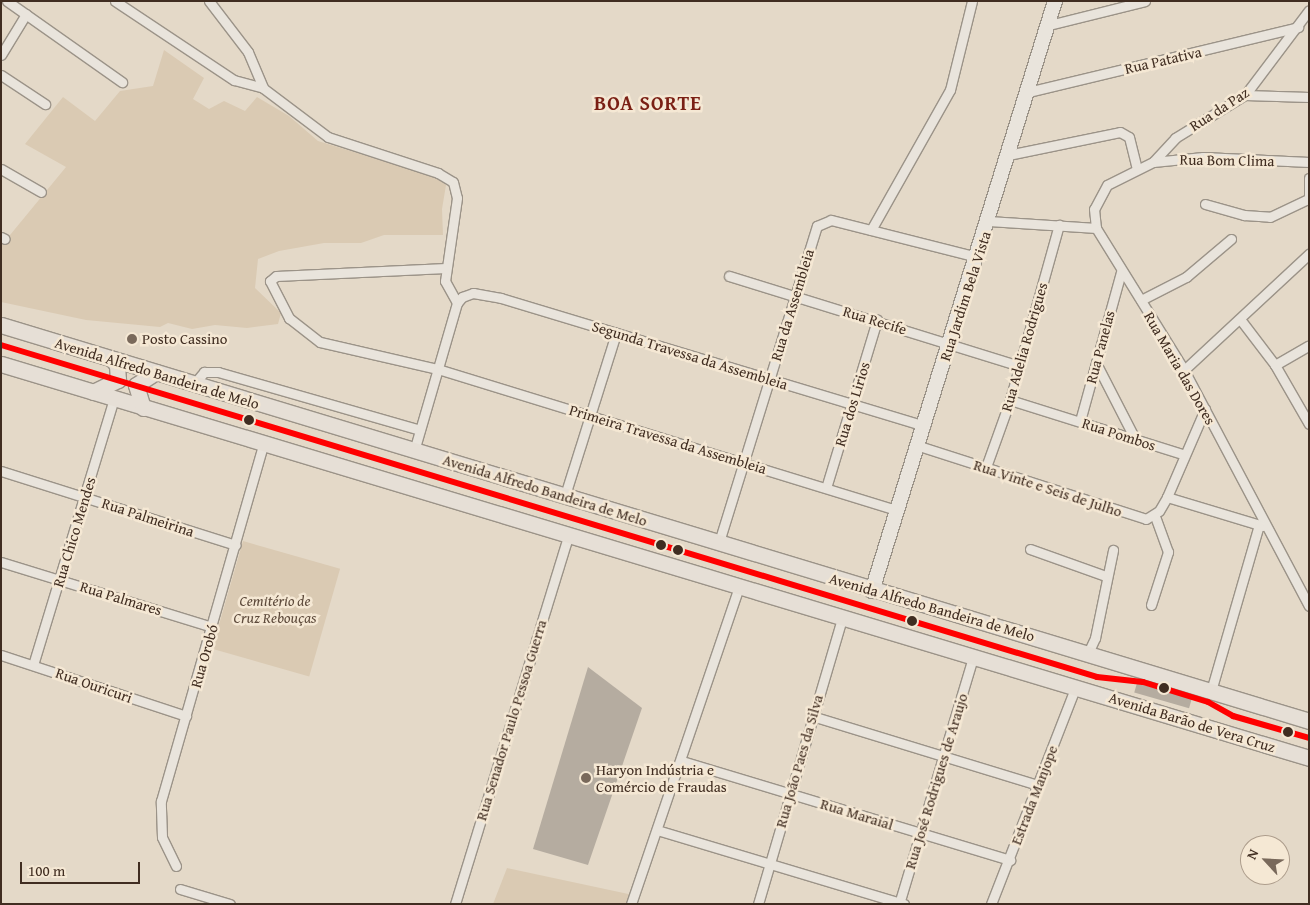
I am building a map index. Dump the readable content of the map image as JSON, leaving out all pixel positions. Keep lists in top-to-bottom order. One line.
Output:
{"streets":{"highway":["Avenida Alfredo Bandeira de Melo","Avenida Barão de Vera Cruz"],"main road":["Rua Jardim Bela Vista"],"street":["Rua Patativa","Rua da Paz","Rua Bom Clima","Rua da Assembleia","Rua Recife","Rua Adelia Rodrigues","Rua Panelas","Segunda Travessa da Assembleia","Rua Maria das Dores","Rua dos Lirios","Rua Pombos","Primeira Travessa da Assembleia","Rua Vinte e Seis de Julho","Rua Palmeirina","Rua Chico Mendes","Rua Palmares","Rua Orobó","Rua Ouricuri","Rua Senador Paulo Pessoa Guerra","Rua João Paes da Silva","Rua José Rodrigues de Araujo","Estrada Manjope","Rua Maraial"]},"crossings":[["Rua Patativa","Rua da Paz"],["Rua Patativa","Rua Jardim Bela Vista"],["Rua da Paz","Rua Bom Clima"],["Rua Bom Clima","Rua Maria das Dores"],["Rua Jardim Bela Vista","Rua da Assembleia"],["Rua Jardim Bela Vista","Rua Recife"],["Rua Jardim Bela Vista","Segunda Travessa da Assembleia"],["Rua Jardim Bela Vista","Avenida Alfredo Bandeira de Melo"],["Rua Jardim Bela Vista","Primeira Travessa da Assembleia"],["Rua Jardim Bela Vista","Rua Vinte e Seis de Julho"],["Rua da Assembleia","Rua Recife"],["Rua da Assembleia","Segunda Travessa da Assembleia"],["Rua da Assembleia","Avenida Alfredo Bandeira de Melo"],["Rua da Assembleia","Primeira Travessa da Assembleia"],["Rua Recife","Rua Adelia Rodrigues"],["Rua Recife","Rua dos Lirios"],["Rua Adelia Rodrigues","Rua Pombos"],["Rua Adelia Rodrigues","Rua Vinte e Seis de Julho"],["Rua Panelas","Rua Maria das Dores"],["Rua Panelas","Rua Pombos"],["Segunda Travessa da Assembleia","Rua dos Lirios"],["Rua dos Lirios","Primeira Travessa da Assembleia"],["Rua Palmeirina","Rua Chico Mendes"],["Rua Palmeirina","Rua Orobó"],["Rua Chico Mendes","Rua Palmares"],["Rua Chico Mendes","Rua Ouricuri"],["Rua Palmares","Rua Orobó"],["Rua Orobó","Rua Ouricuri"],["Avenida Barão de Vera Cruz","Estrada Manjope"],["Rua João Paes da Silva","Rua Maraial"],["Rua José Rodrigues de Araujo","Rua Maraial"],["Estrada Manjope","Rua Maraial"]],"districts":["BOA SORTE"],"parks":["Cemitério de Cruz Rebouças"],"places":["Posto Cassino","Haryon Indústria e Comércio de Fraudas"],"scale_bar":"100 m","north":"top left"}
